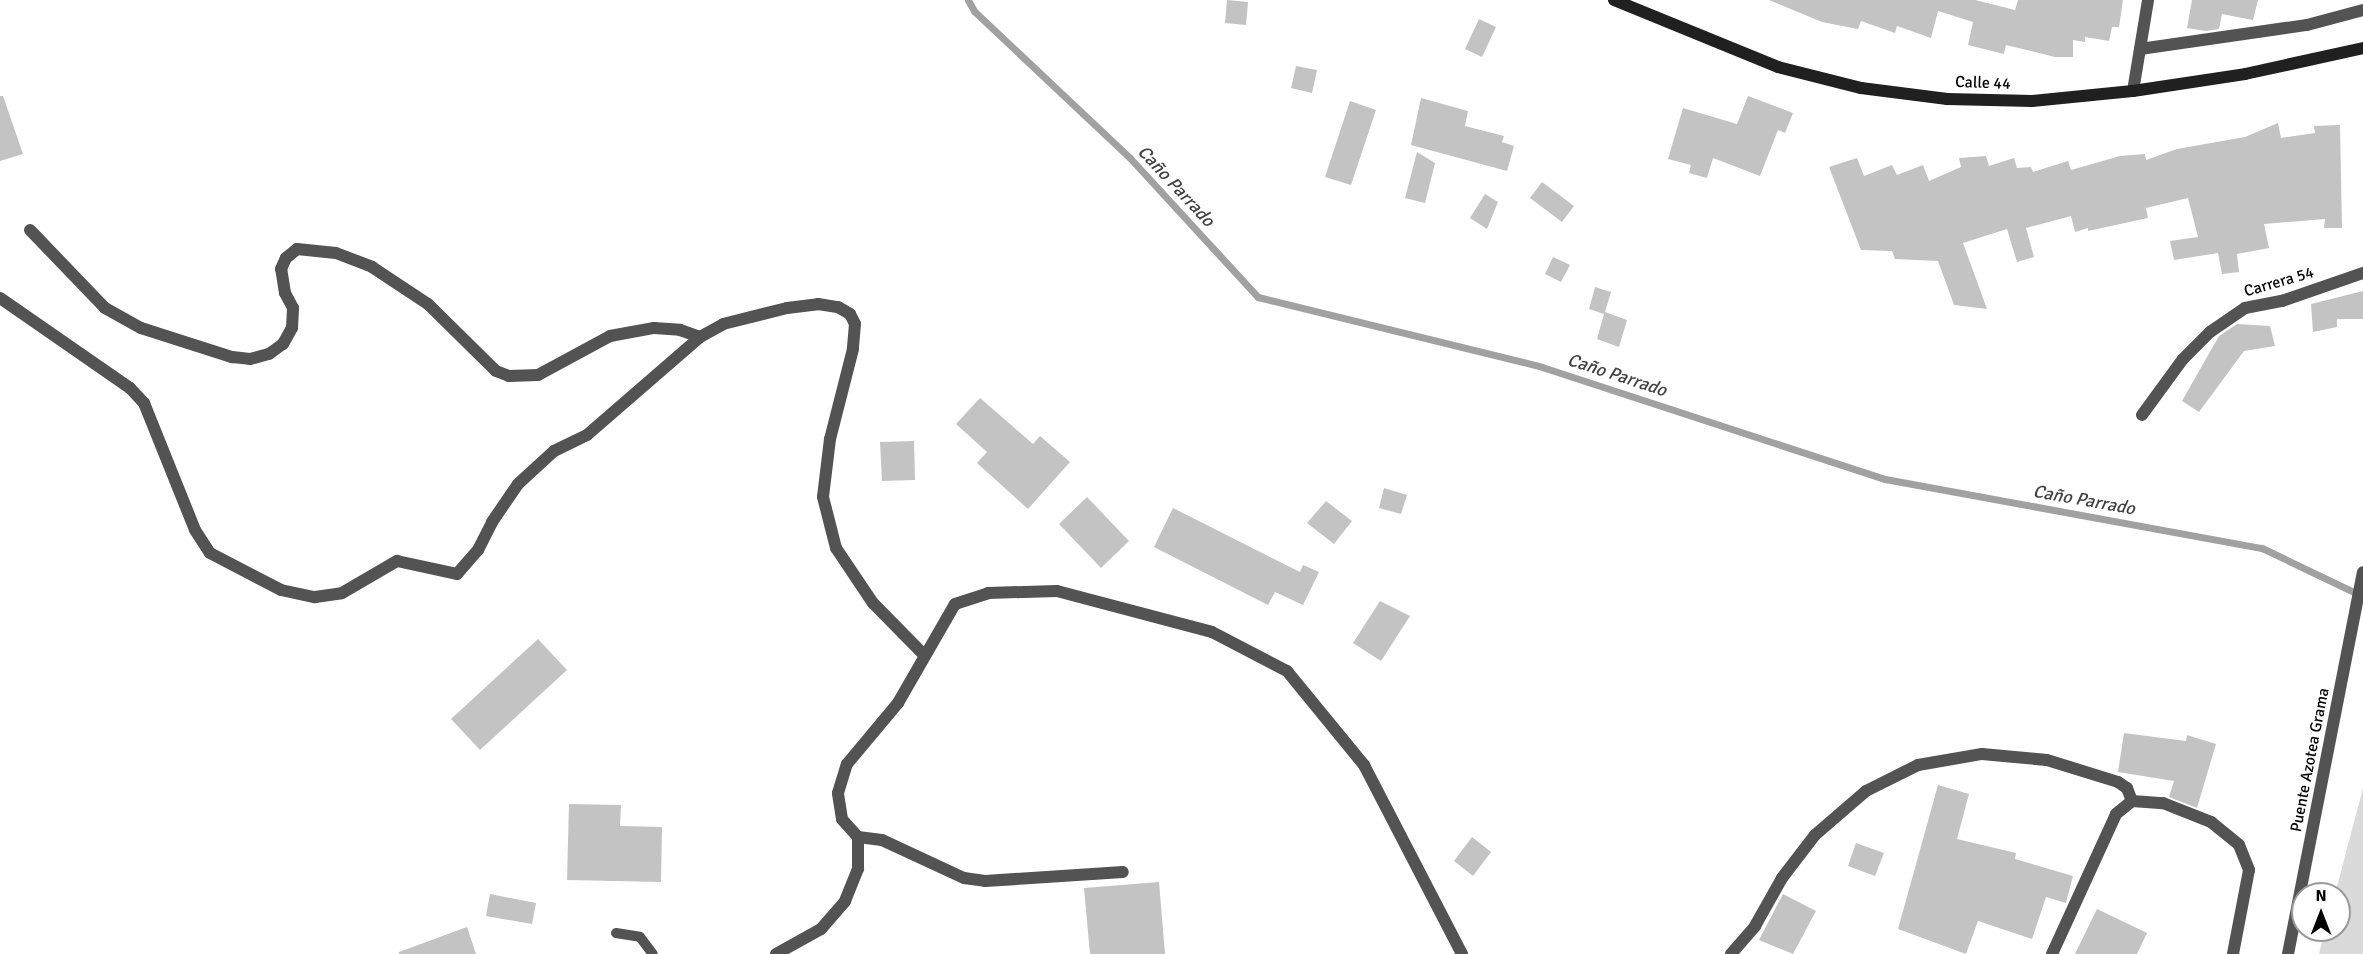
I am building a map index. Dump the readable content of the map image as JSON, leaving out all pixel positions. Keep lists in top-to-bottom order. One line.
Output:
{"streets":{"main road":["Calle 44"],"street":["Carrera 54","Puente Azotea Grama"]},"water":["Caño Parrado"],"north":"top"}
